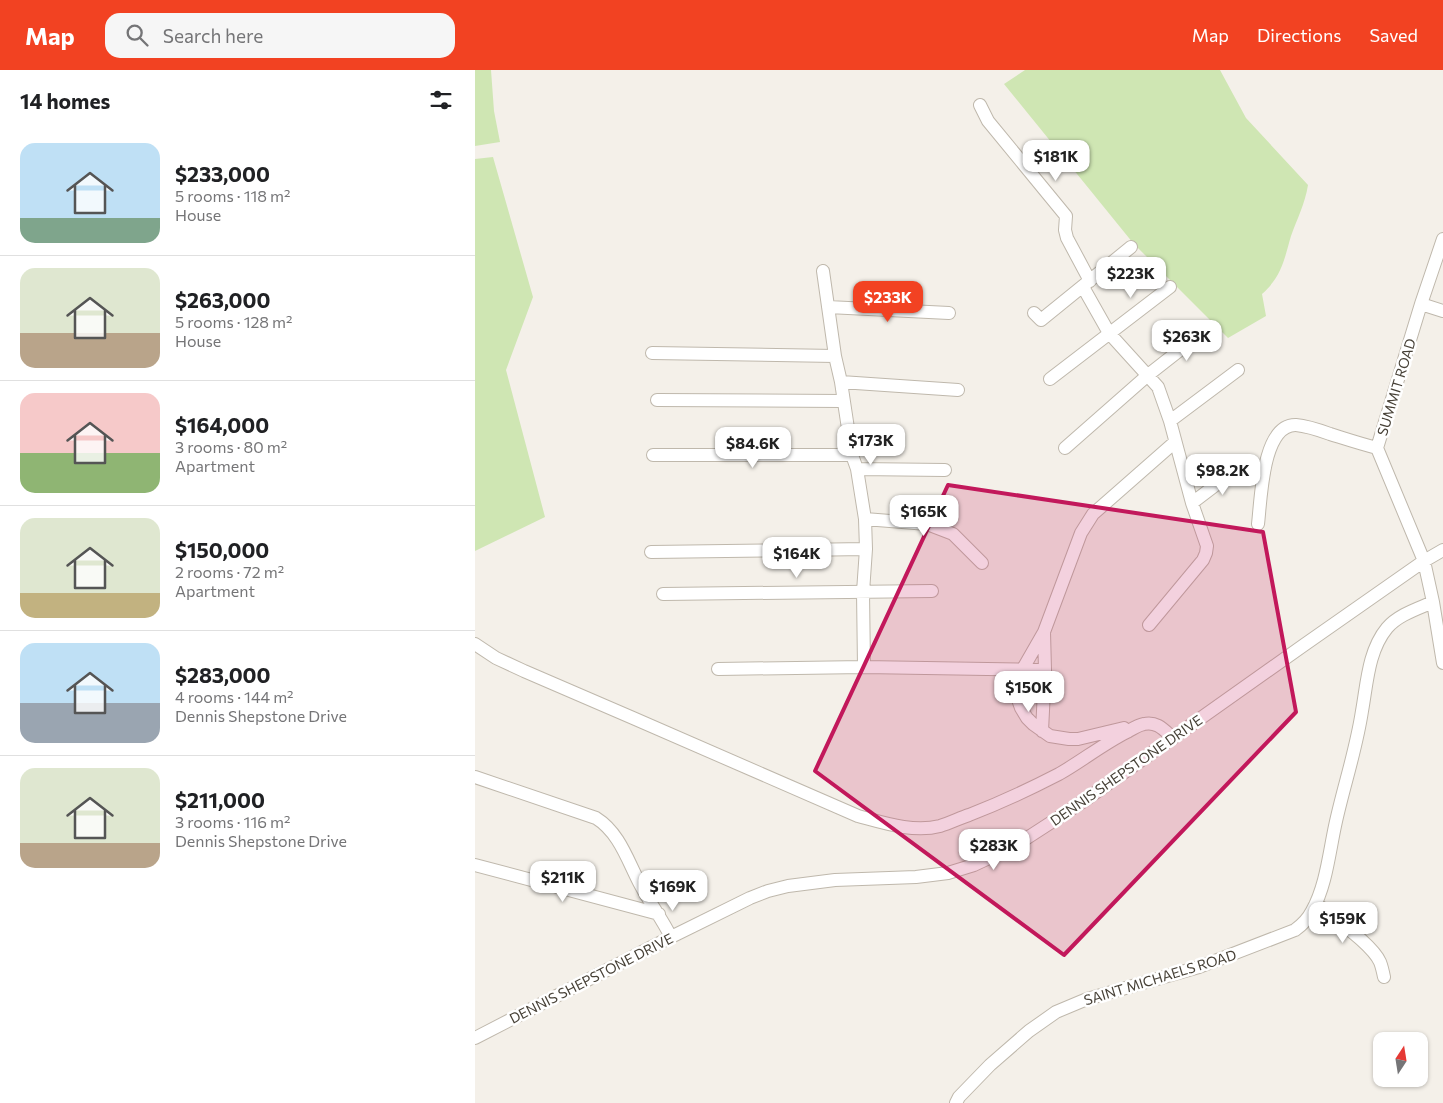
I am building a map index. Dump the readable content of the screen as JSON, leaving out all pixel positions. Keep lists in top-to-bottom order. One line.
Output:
{"streets":{"street":["SUMMIT ROAD","DENNIS SHEPSTONE DRIVE","SAINT MICHAELS ROAD"]},"crossings":[["SUMMIT ROAD","DENNIS SHEPSTONE DRIVE"],["SUMMIT ROAD","SAINT MICHAELS ROAD"]],"north":"top","page":{"header":"Map","search":"Search here","nav":["Map","Directions","Saved"],"heading":"14 homes","list":[{"name":"$233,000","note":"5 rooms · 118 m² · House"},{"name":"$263,000","note":"5 rooms · 128 m² · House"},{"name":"$164,000","note":"3 rooms · 80 m² · Apartment"},{"name":"$150,000","note":"2 rooms · 72 m² · Apartment"},{"name":"$283,000","note":"4 rooms · 144 m² · Dennis Shepstone Drive"},{"name":"$211,000","note":"3 rooms · 116 m² · Dennis Shepstone Drive"}],"price":["$181K","$223K","$233K","$263K","$173K","$84.6K","$98.2K","$165K","$164K","$150K","$283K","$211K","$169K","$159K"]}}
